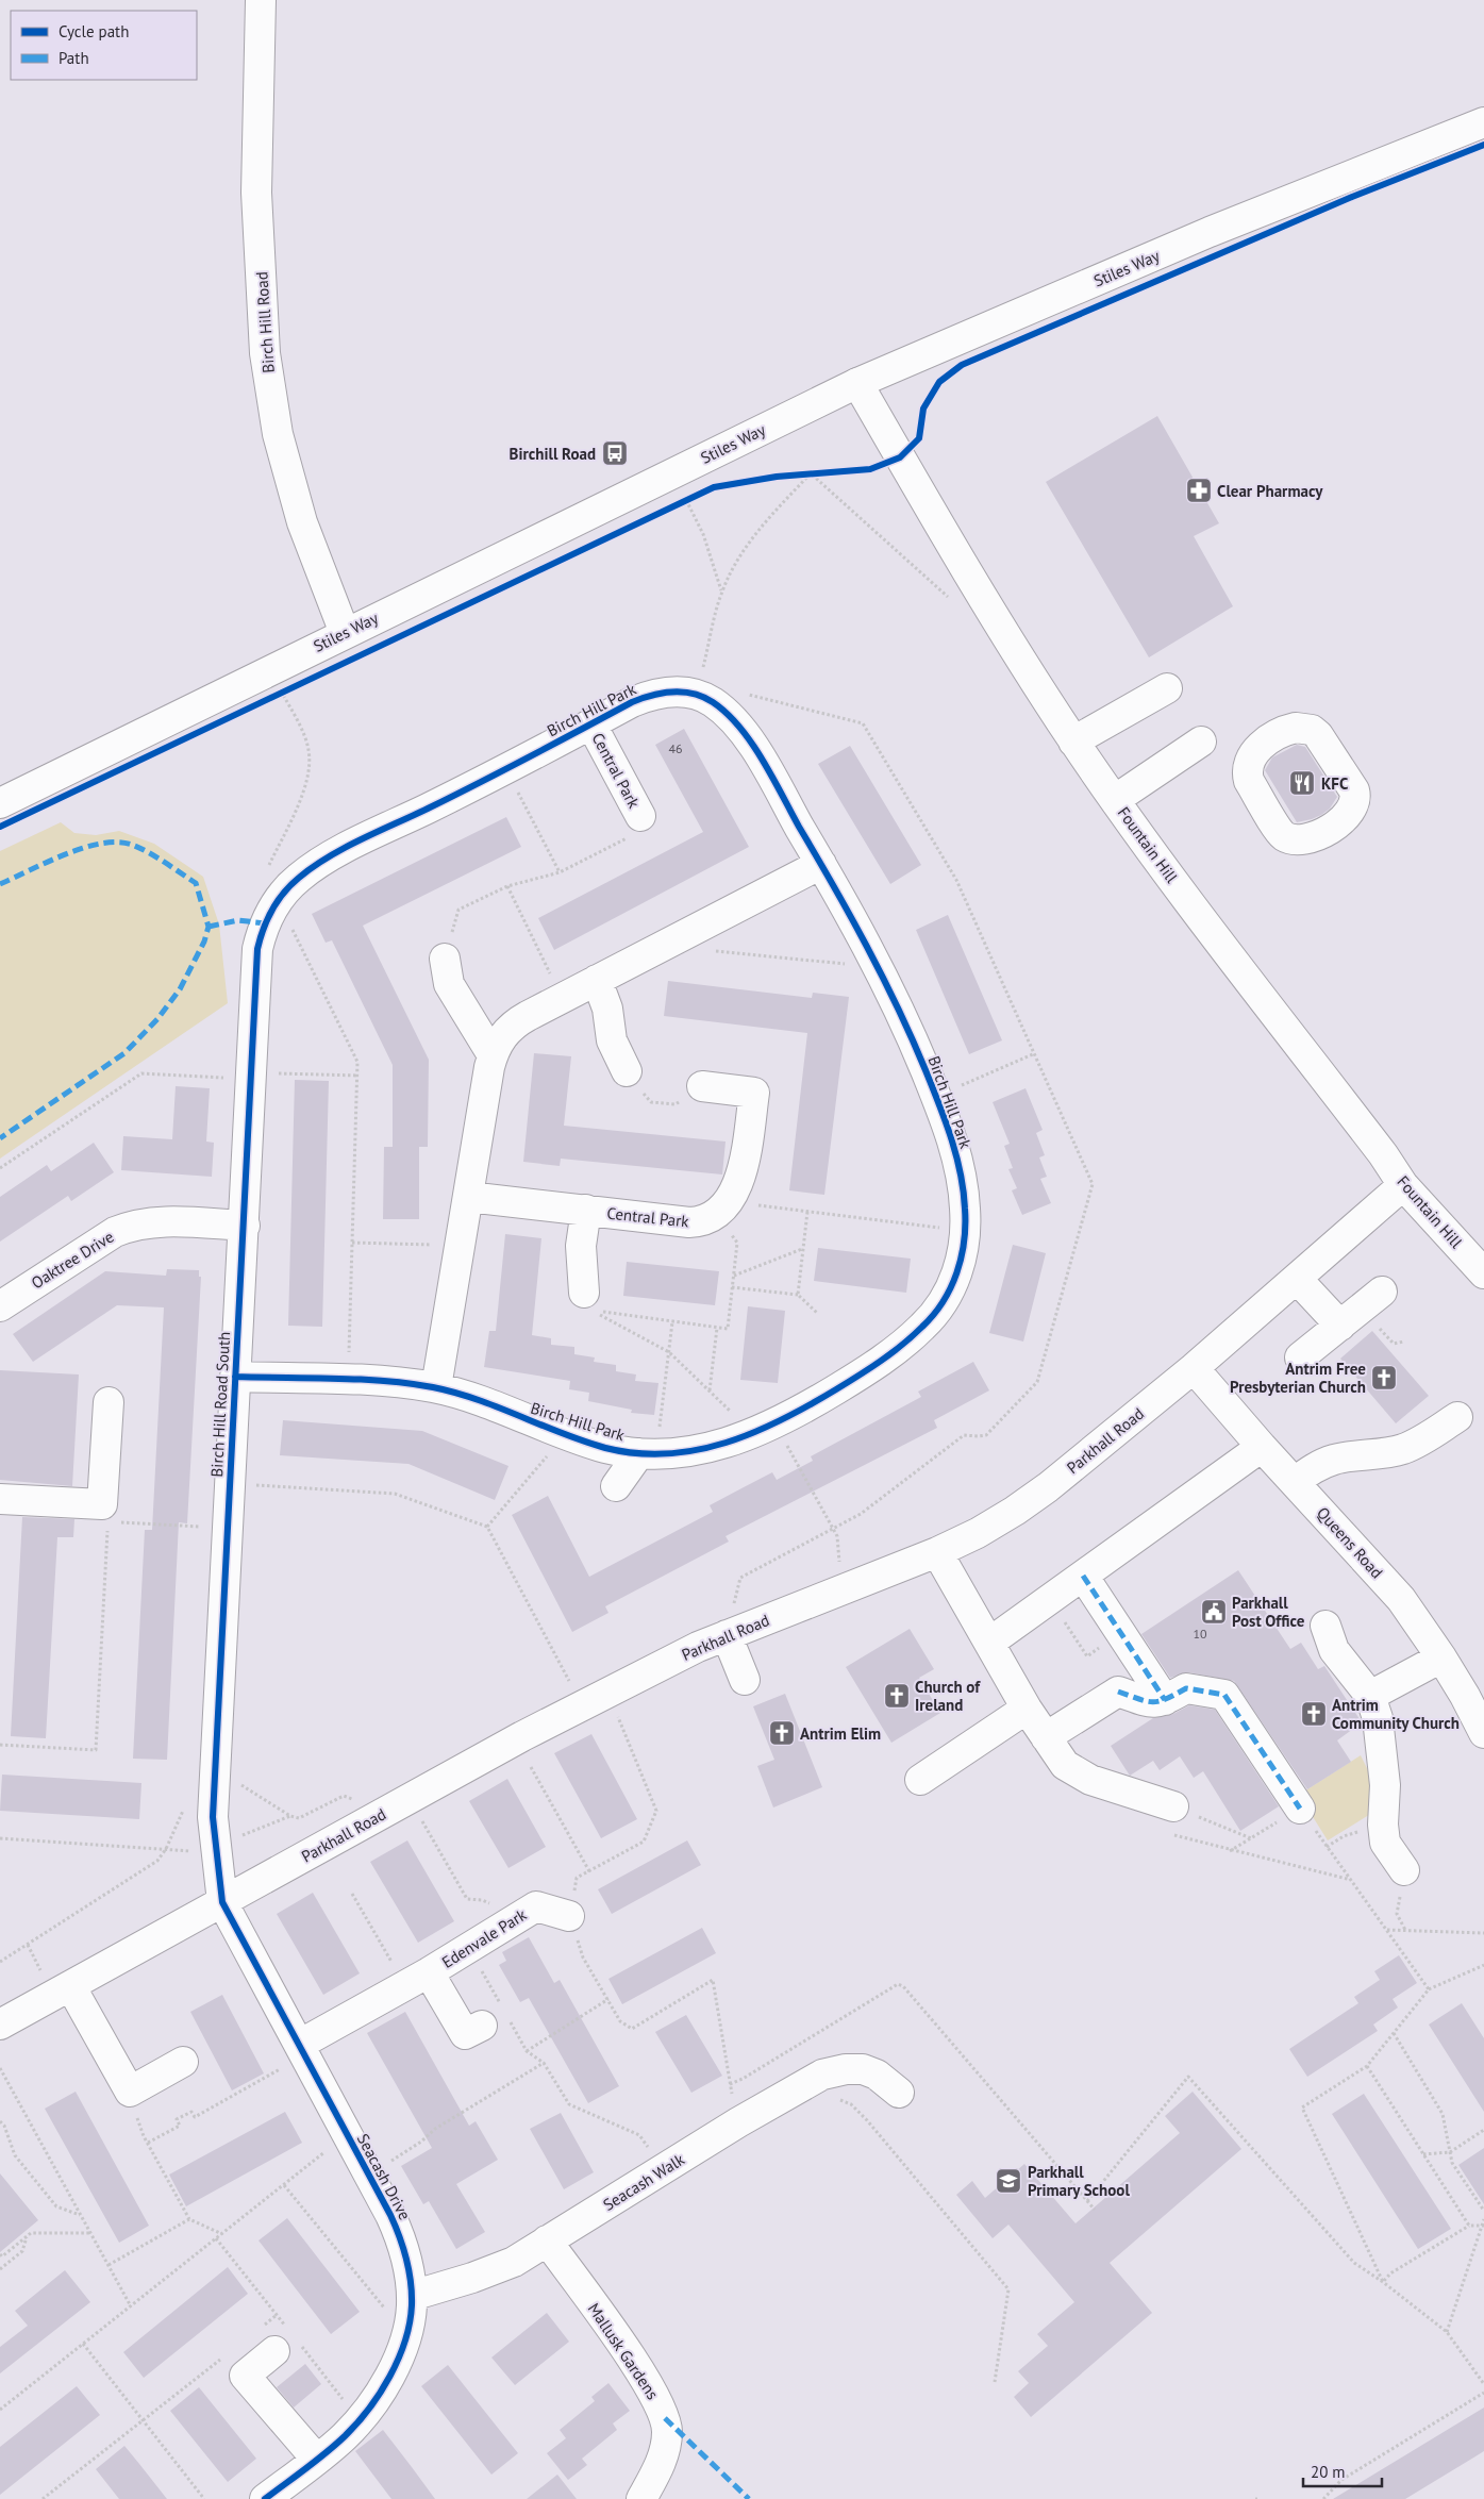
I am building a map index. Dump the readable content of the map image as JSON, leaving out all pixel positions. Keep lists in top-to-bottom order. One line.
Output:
{"streets":{"street":["Stiles Way","Birch Hill Road","Birch Hill Park","Central Park","Fountain Hill","Oaktree Drive","Birch Hill Road South","Parkhall Road","Queens Road","Edenvale Park","Seacash Drive","Seacash Walk","Mallusk Gardens"]},"crossings":[["Stiles Way","Birch Hill Road"],["Stiles Way","Fountain Hill"],["Birch Hill Park","Central Park"],["Birch Hill Park","Birch Hill Road South"],["Fountain Hill","Parkhall Road"],["Oaktree Drive","Birch Hill Road South"],["Birch Hill Road South","Parkhall Road"],["Birch Hill Road South","Seacash Drive"],["Parkhall Road","Queens Road"],["Parkhall Road","Seacash Drive"],["Edenvale Park","Seacash Drive"],["Seacash Walk","Mallusk Gardens"]],"places":{"bus stop":["Birchill Road"],"pharmacy":["Clear Pharmacy"],"restaurant":["KFC"],"church":["Antrim Free Presbyterian Church","Church of Ireland","Antrim Community Church","Antrim Elim"],"public building":["Parkhall Post Office"],"school or university":["Parkhall Primary School"]},"house_numbers":["46","10"],"legend":["Cycle path","Path"],"scale_bar":"20 m"}
